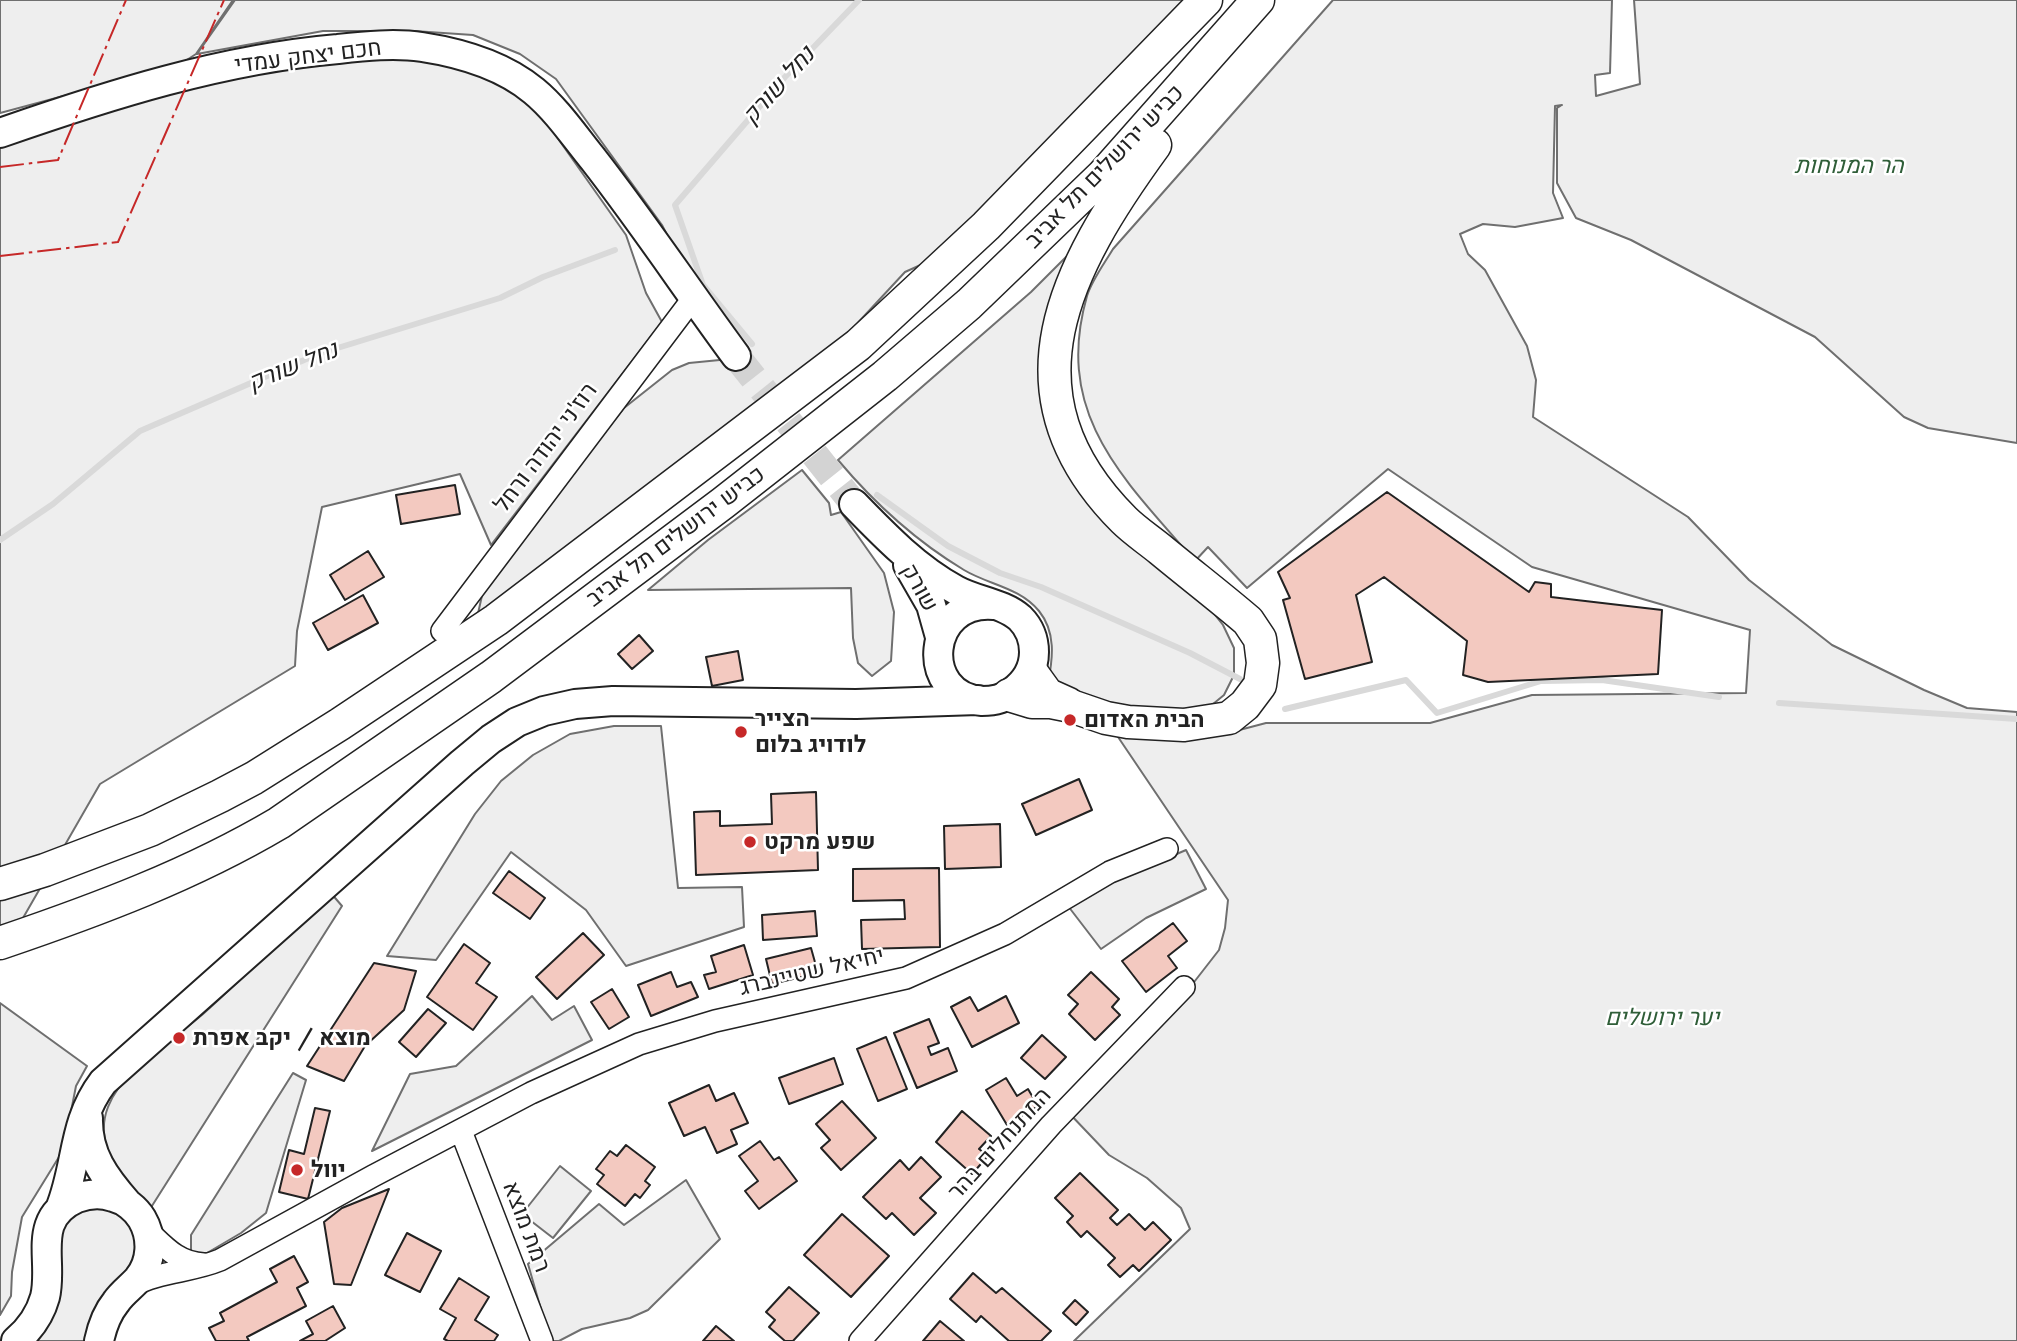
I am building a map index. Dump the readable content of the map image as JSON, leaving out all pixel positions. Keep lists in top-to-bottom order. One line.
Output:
{"streets":{"highway":["כביש ירושלים תל אביב"],"main road":["חכם יצחק עמדי","שורק"],"street":["רוז'ני יהודה ורחל","יחיאל שטיינברג","המתנחלים בהר","רמת מוצא"]},"crossings":[["חכם יצחק עמדי","רוז'ני יהודה ורחל"],["יחיאל שטיינברג","רמת מוצא"]],"water":["נחל שורק"],"parks":["הר המנוחות","יער ירושלים"],"places":["הבית האדום","הצייר לודויג בלום","שפע מרקט","מוצא / יקב אפרת","יוול"]}
